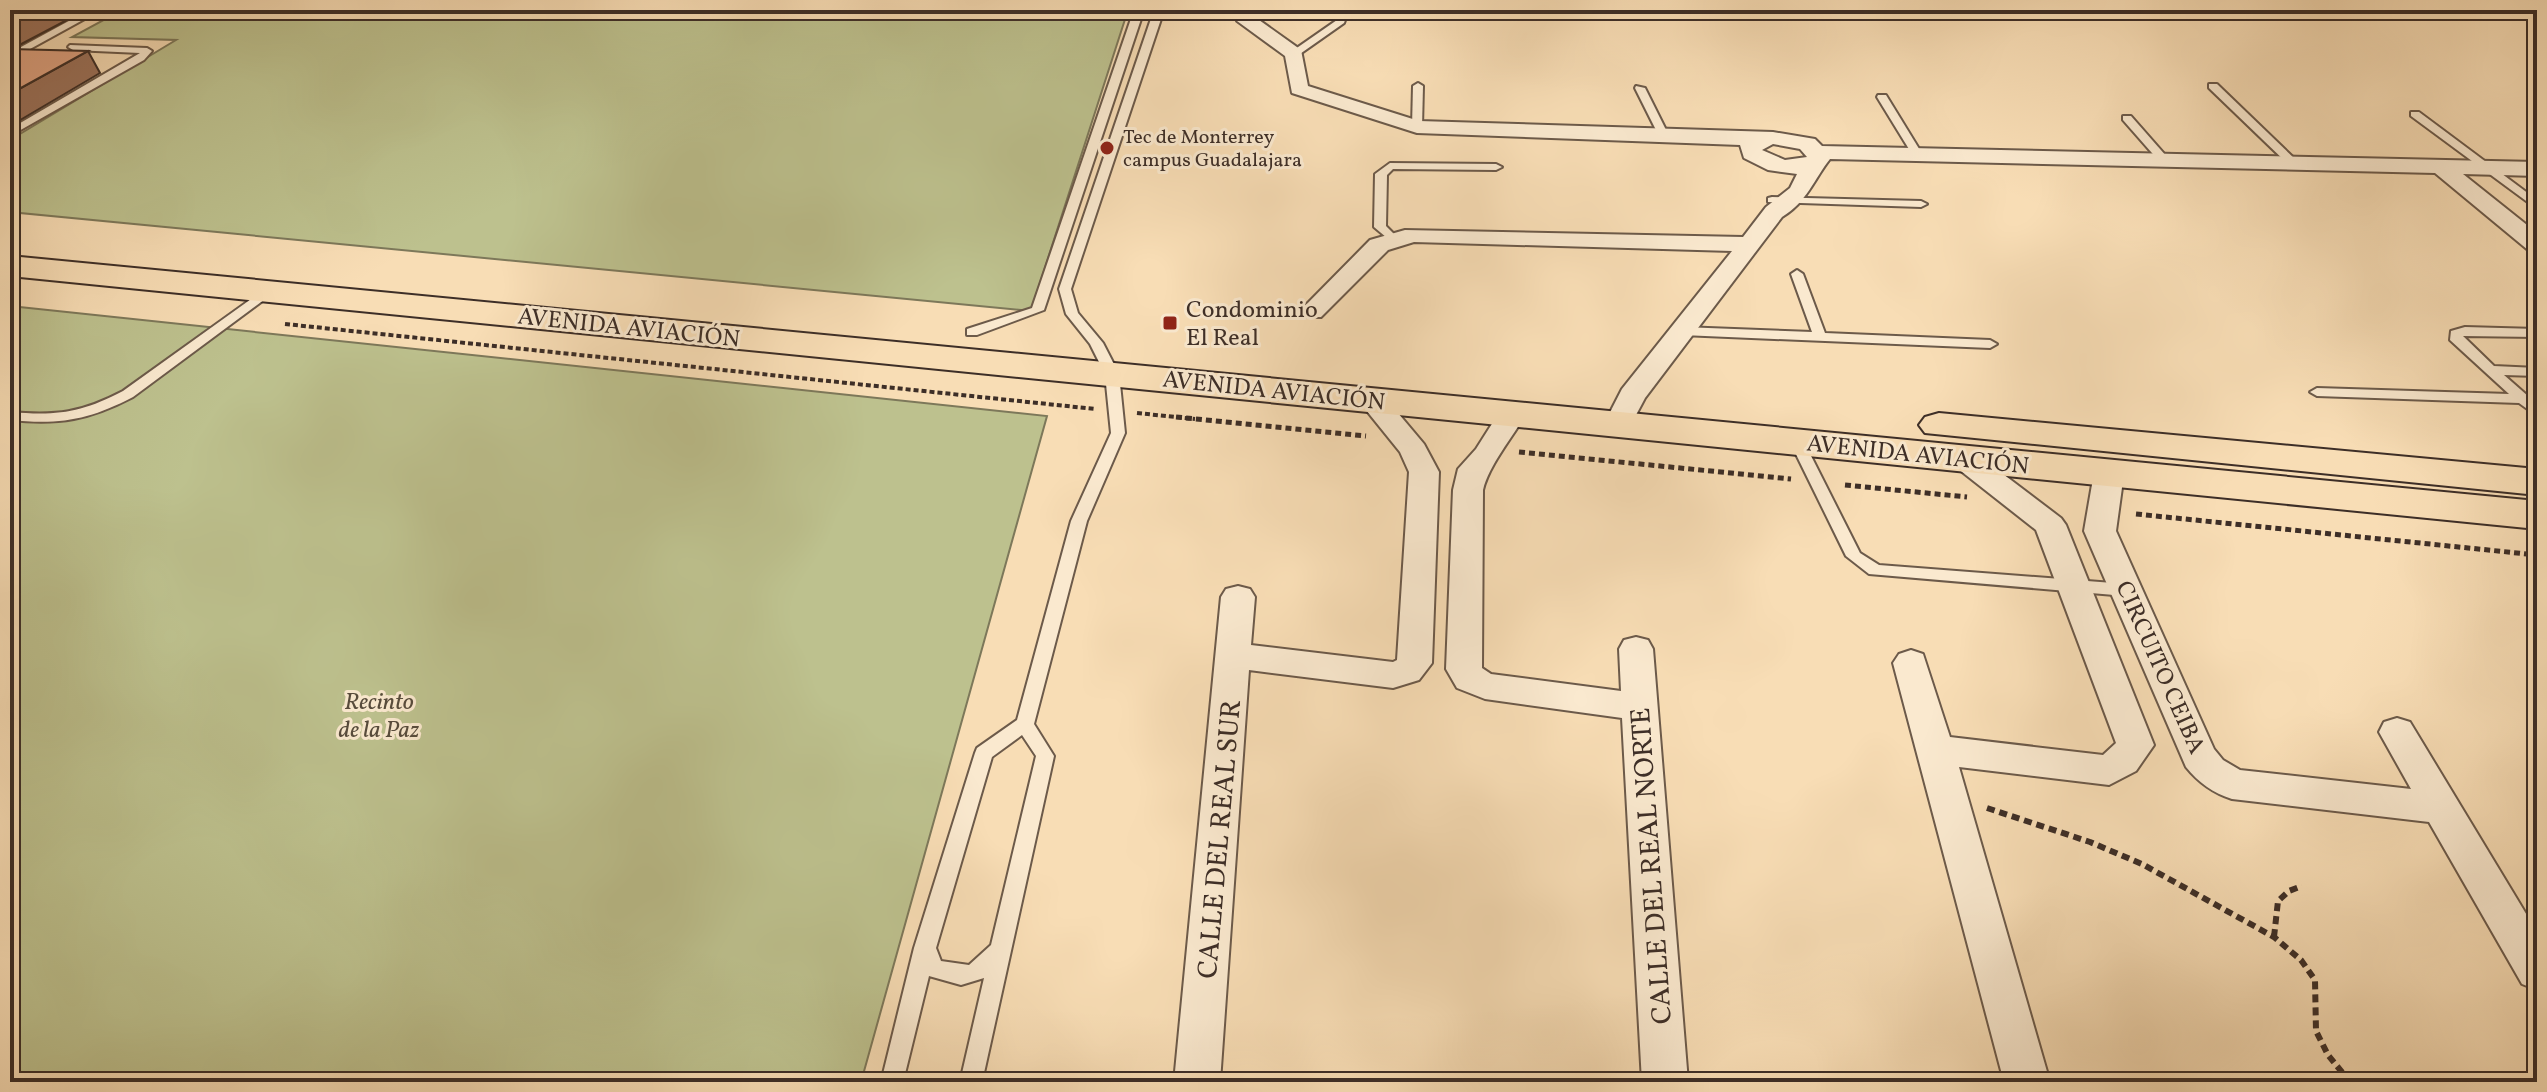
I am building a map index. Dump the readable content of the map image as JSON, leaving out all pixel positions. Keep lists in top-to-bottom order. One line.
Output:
{"streets":{"main road":["AVENIDA AVIACIÓN"],"street":["CIRCUITO CEIBA","CALLE DEL REAL SUR","CALLE DEL REAL NORTE"]},"crossings":[["AVENIDA AVIACIÓN","CIRCUITO CEIBA"]],"parks":["Recinto de la Paz"],"places":{"other":["Tec de Monterrey campus Guadalajara"],"transit":["Condominio El Real"]}}
